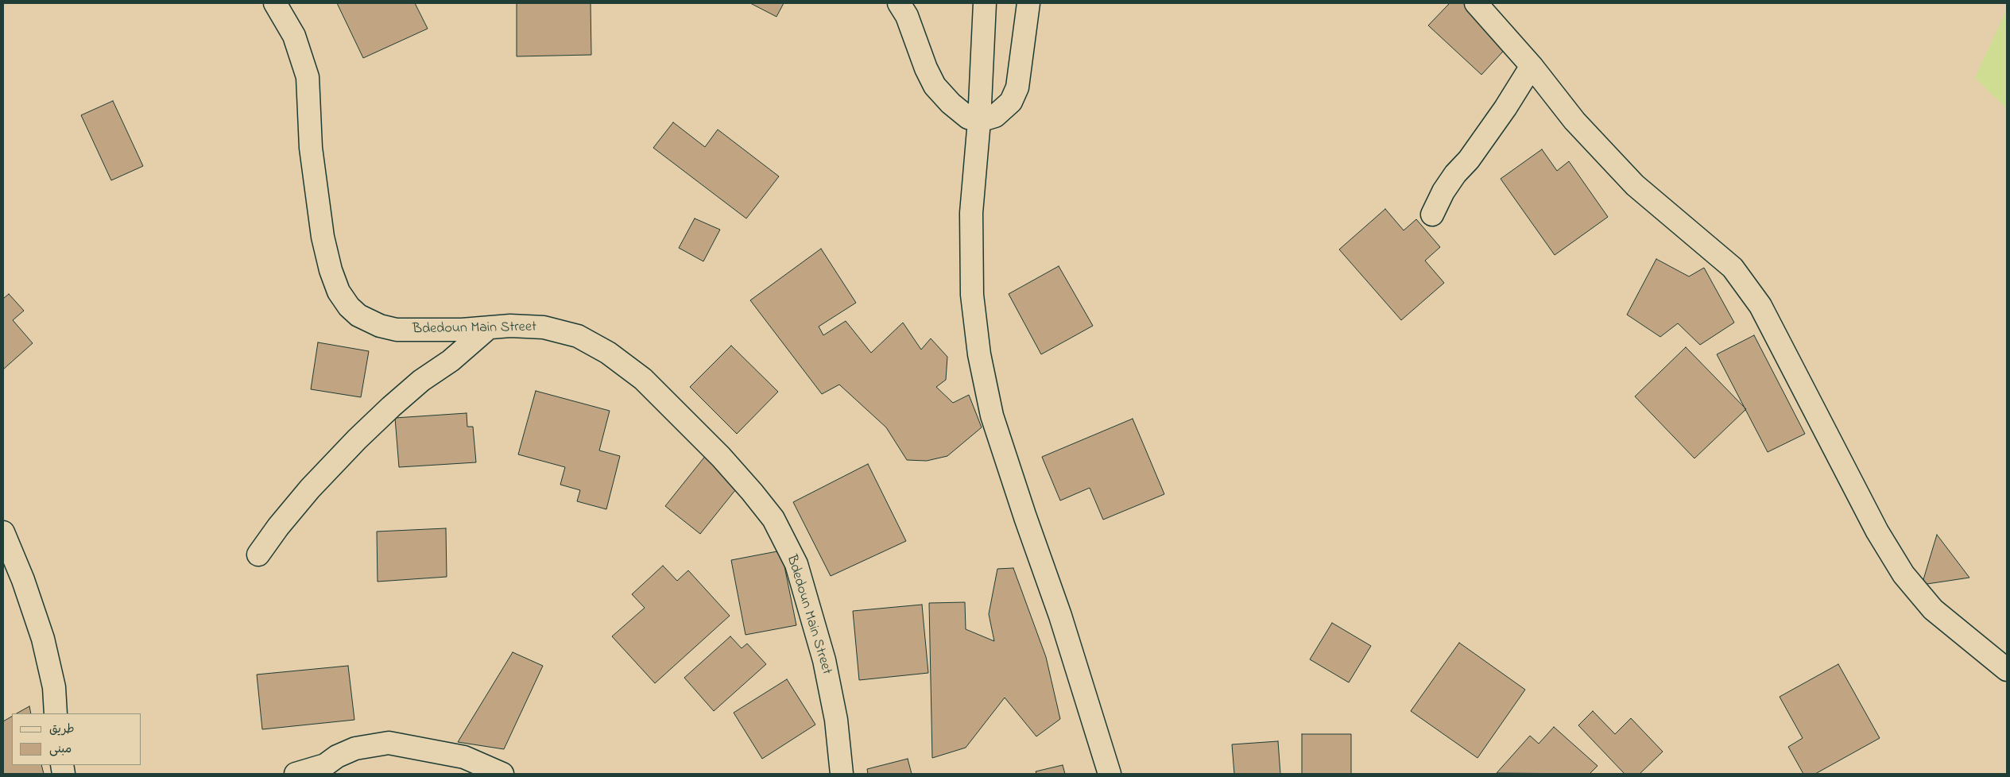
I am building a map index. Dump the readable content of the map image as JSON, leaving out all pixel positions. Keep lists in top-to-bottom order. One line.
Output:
{"streets":{"street":["Bdedoun Main Street"]},"legend":["طريق","مبنى"]}
